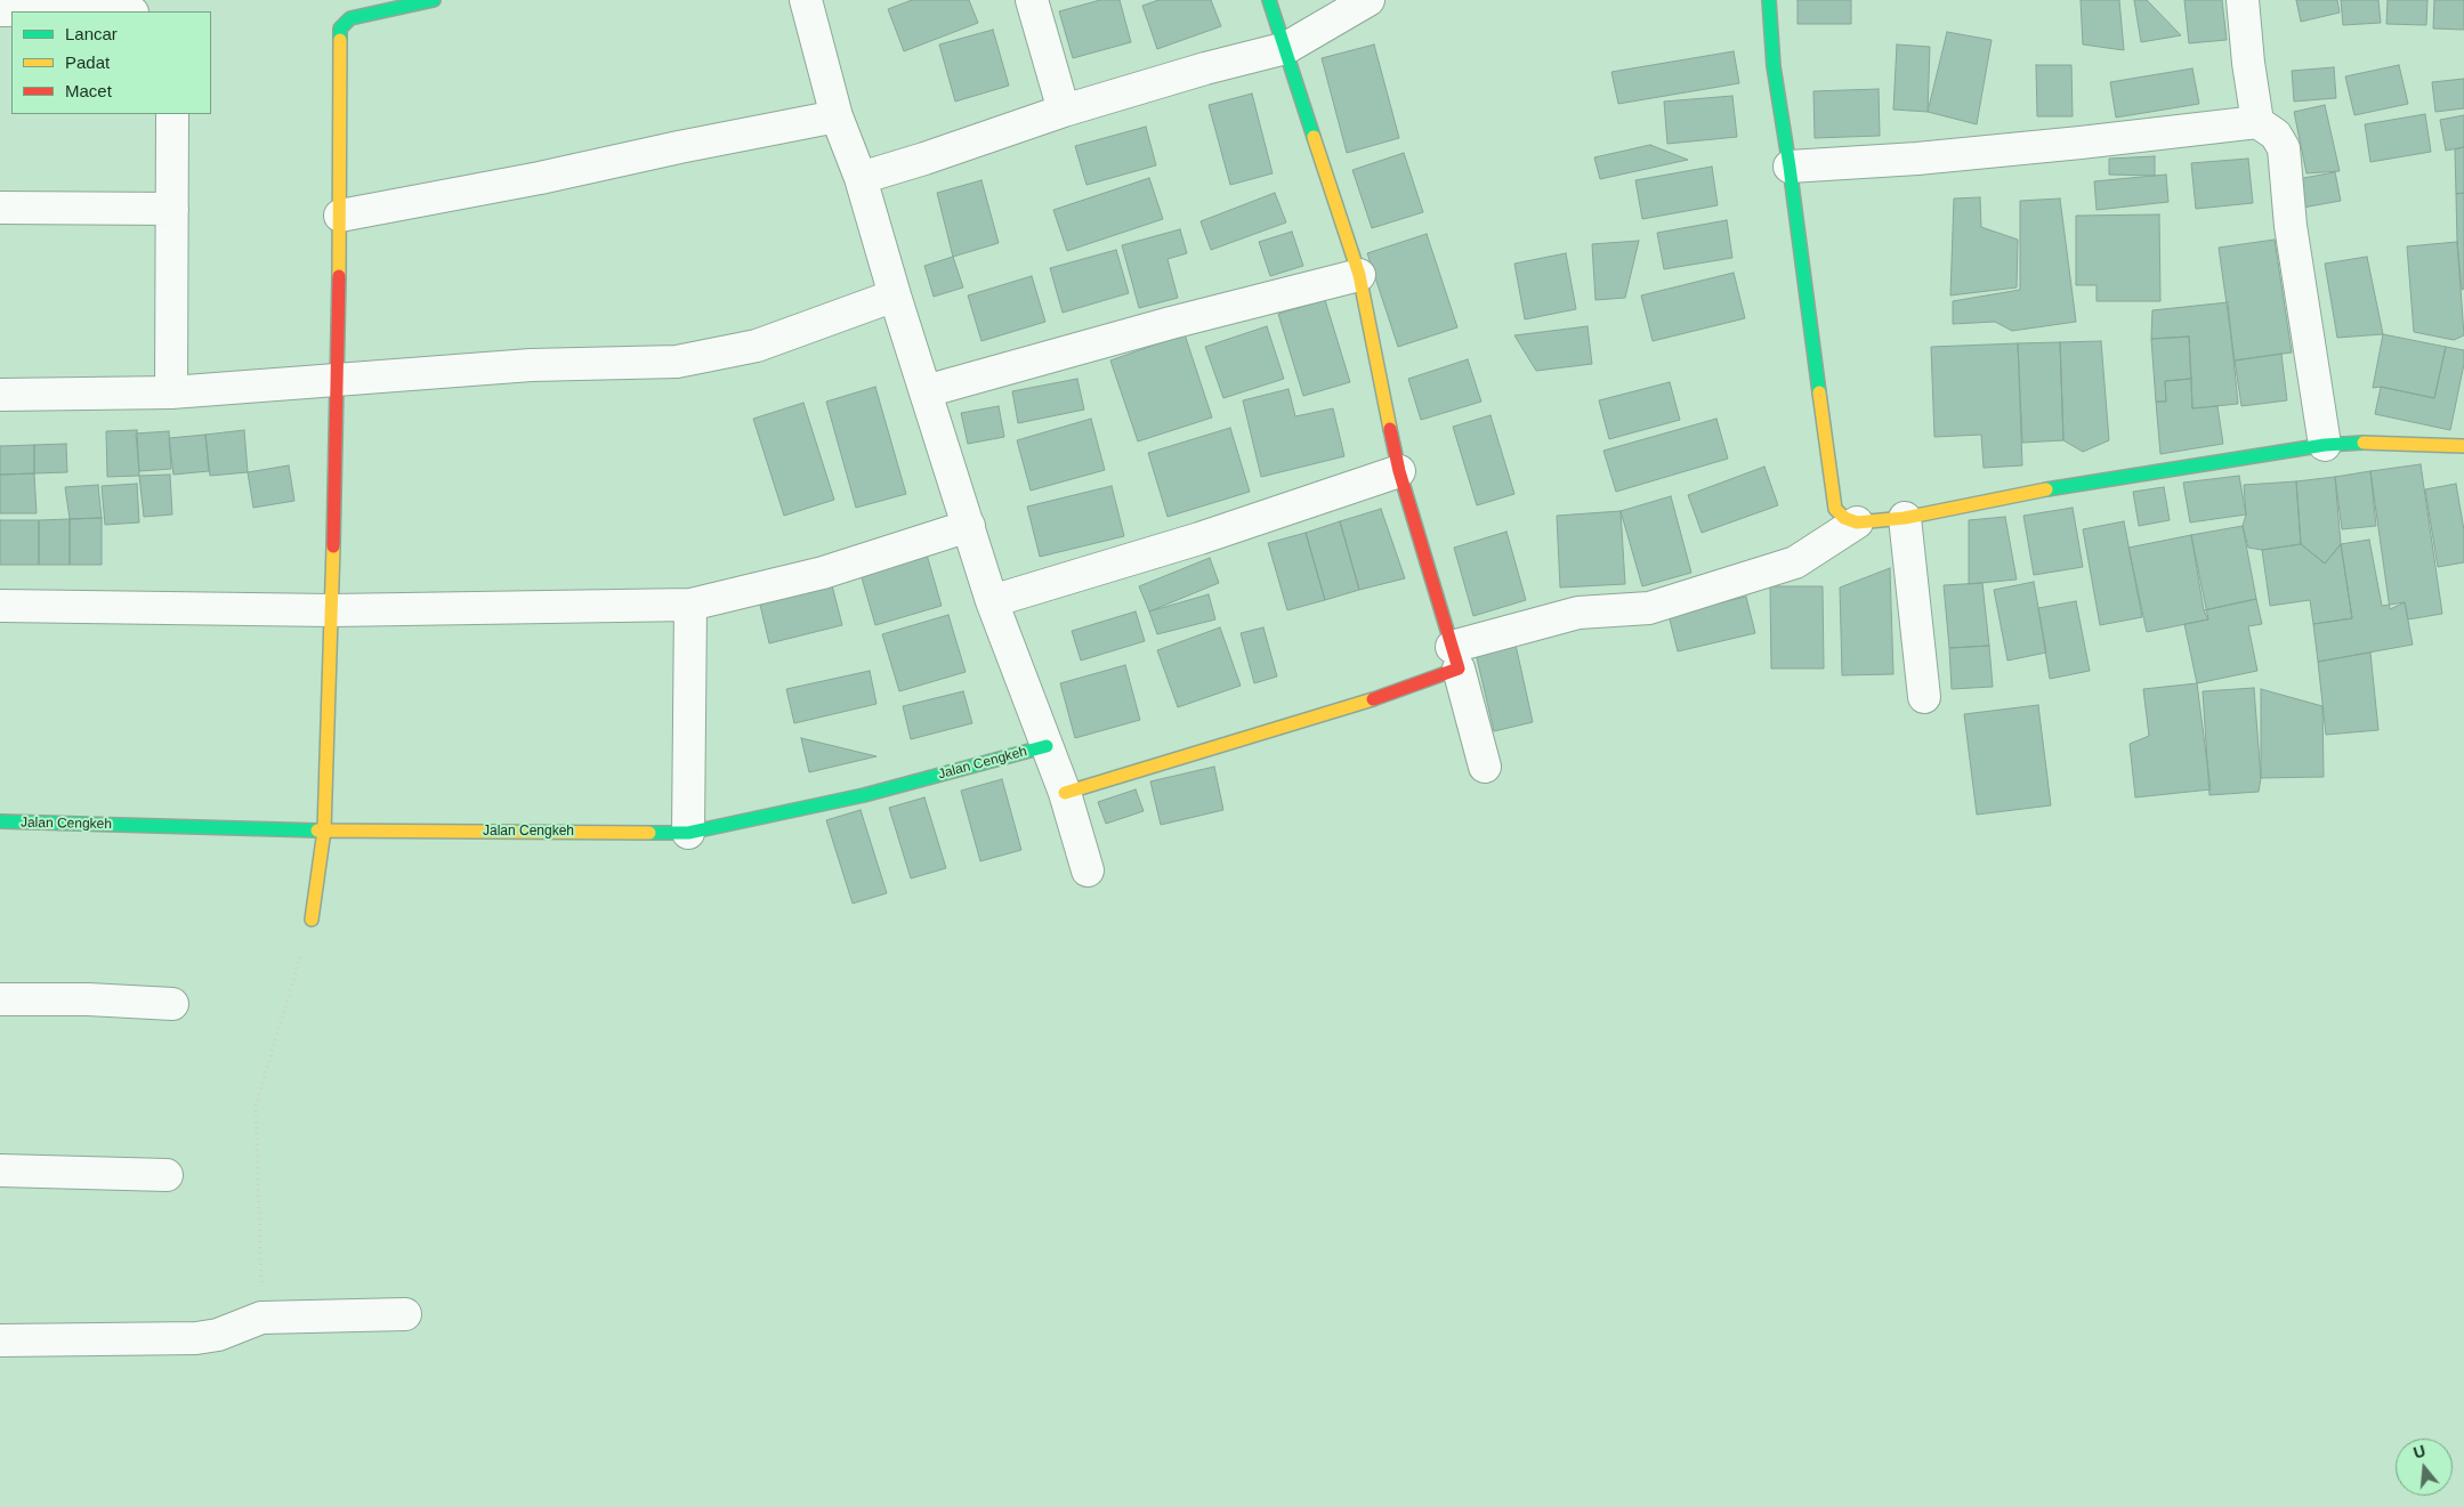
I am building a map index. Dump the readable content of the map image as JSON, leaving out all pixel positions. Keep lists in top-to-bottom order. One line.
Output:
{"streets":{"street":["Jalan Cengkeh"]},"legend":["Lancar","Padat","Macet"],"north":"top"}
